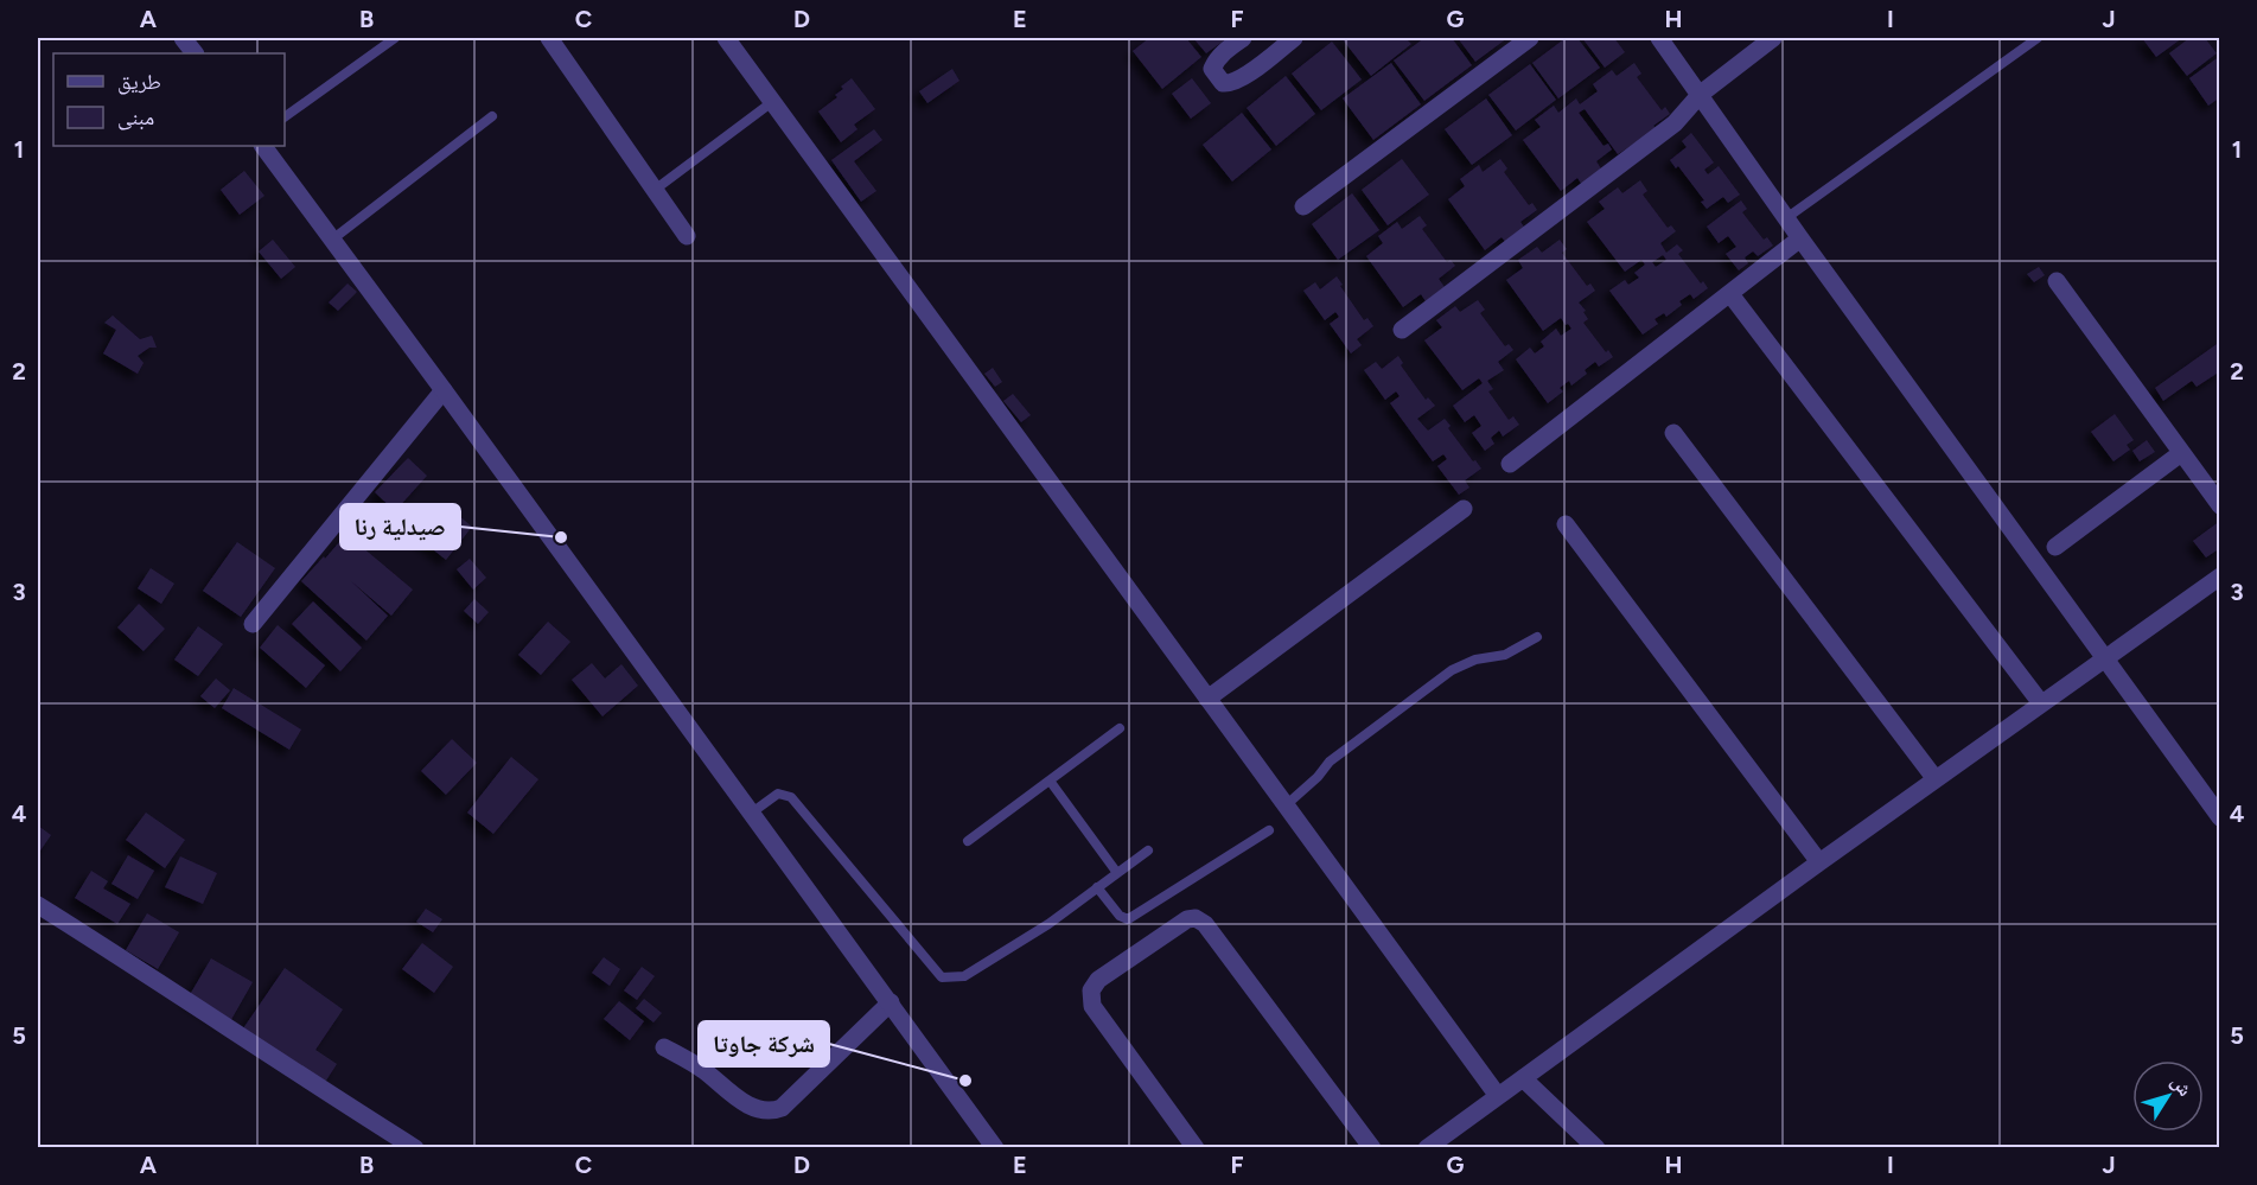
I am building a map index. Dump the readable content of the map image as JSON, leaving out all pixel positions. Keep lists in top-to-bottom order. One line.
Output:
{"places":["صيدلية رنا","شركة جاوتا"],"legend":["طريق","مبنى"],"north":"top right","grid":{"columns":["A","B","C","D","E","F","G","H","I","J"],"rows":["1","2","3","4","5"]}}
